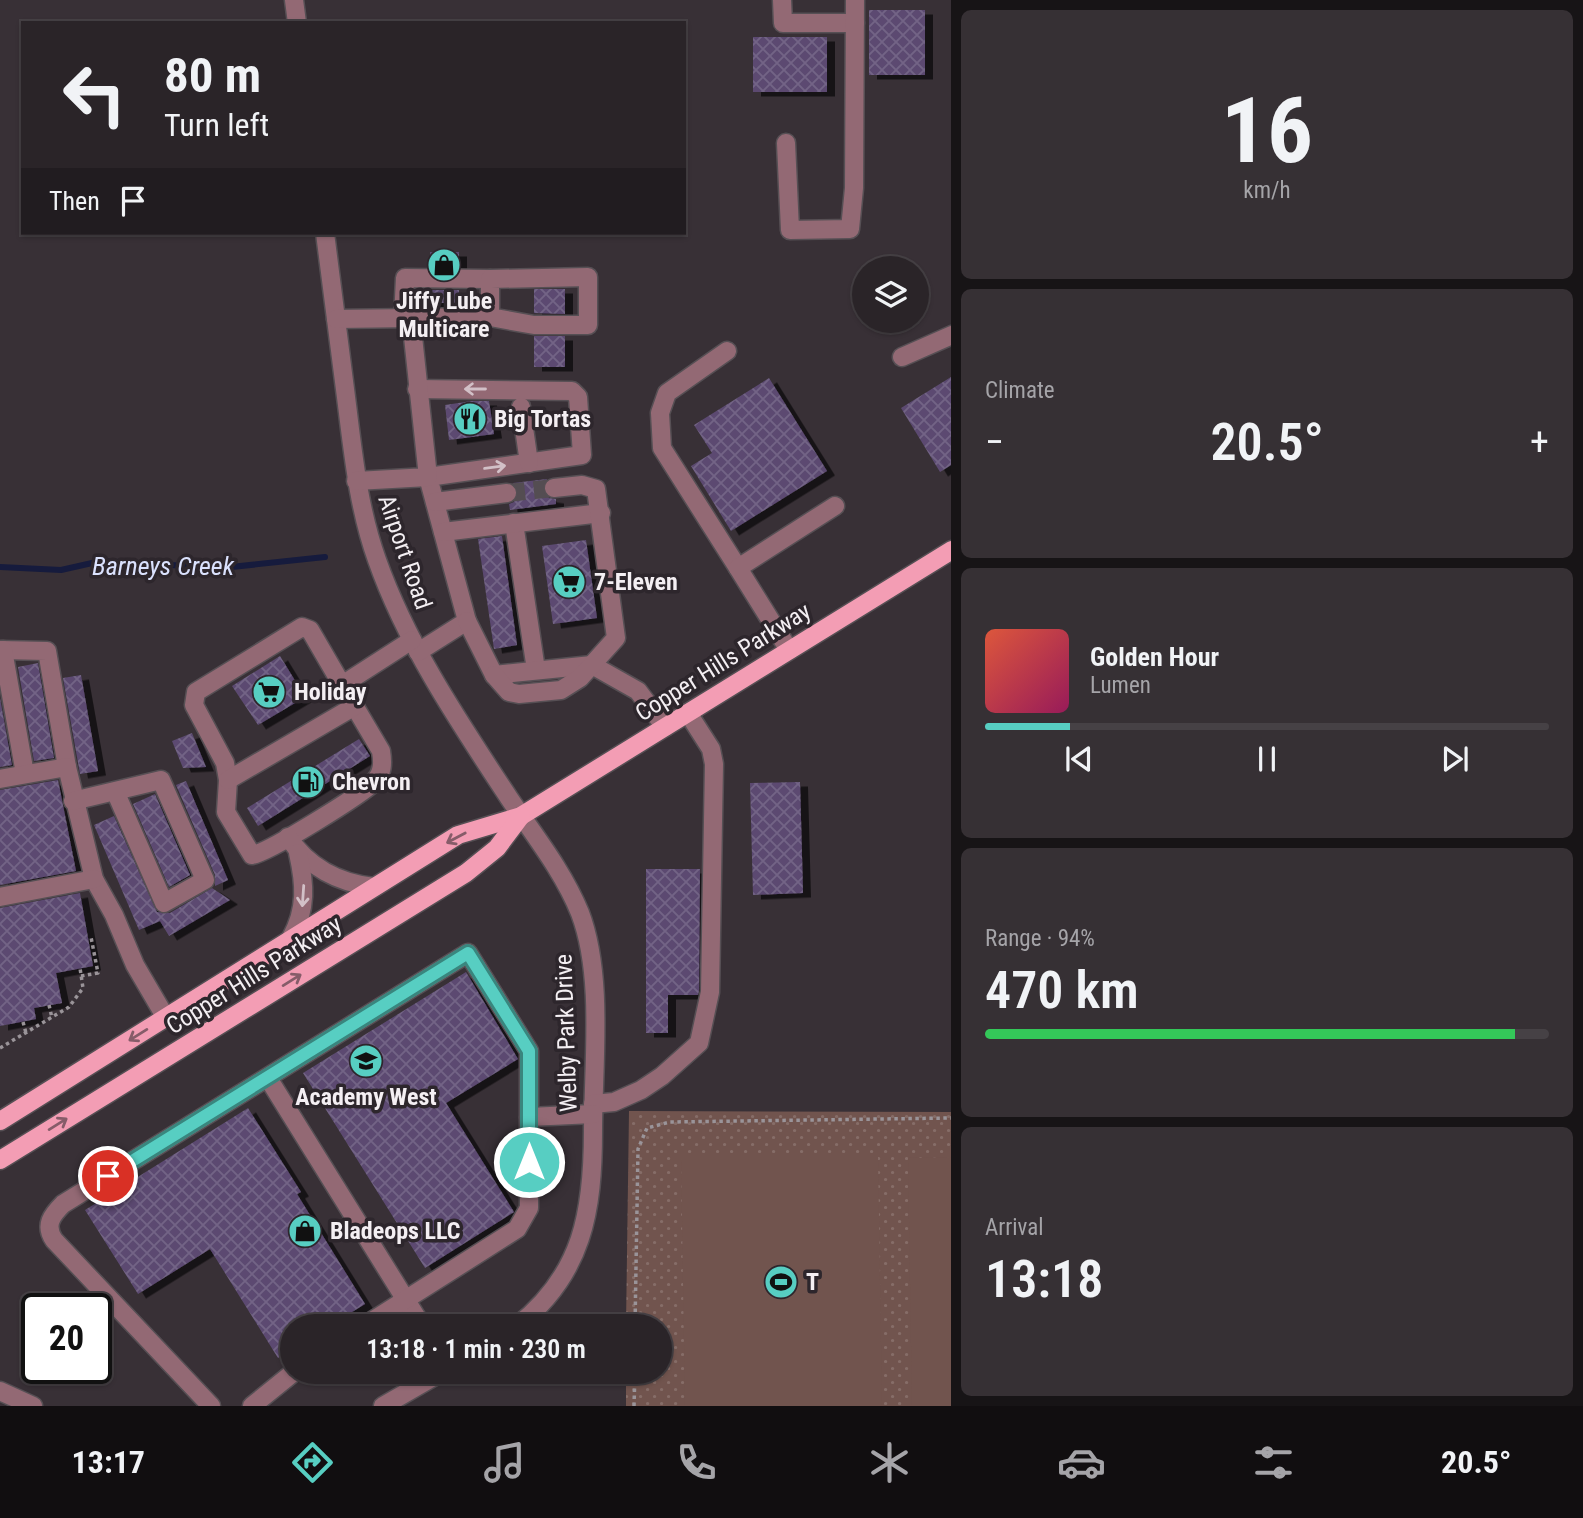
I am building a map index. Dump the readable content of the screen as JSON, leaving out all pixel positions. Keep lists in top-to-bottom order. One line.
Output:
{"streets":{"main road":["Copper Hills Parkway"],"street":["Airport Road","Welby Park Drive"]},"crossings":[["Airport Road","Copper Hills Parkway"],["Airport Road","Welby Park Drive"],["Copper Hills Parkway","Welby Park Drive"]],"water":["Barneys Creek"],"places":{"shop":["Jiffy Lube Multicare","Bladeops LLC"],"restaurant":["Big Tortas"],"supermarket":["7-Eleven","Holiday"],"fuel station":["Chevron"],"school or university":["Academy West"],"sports":["T"]},"page":{"tile":[["16","km/h"],"Climate",["Range · 94%","470 km"],["Arrival","13:18"]],"turn":["80 m","Turn left"],"then":"Then","heat":["−","20.5°","+"],"song":["Golden Hour","Lumen"],"limit":"20","trip":"13:18 · 1 min · 230 m","tabs":["13:17","20.5°"]}}
